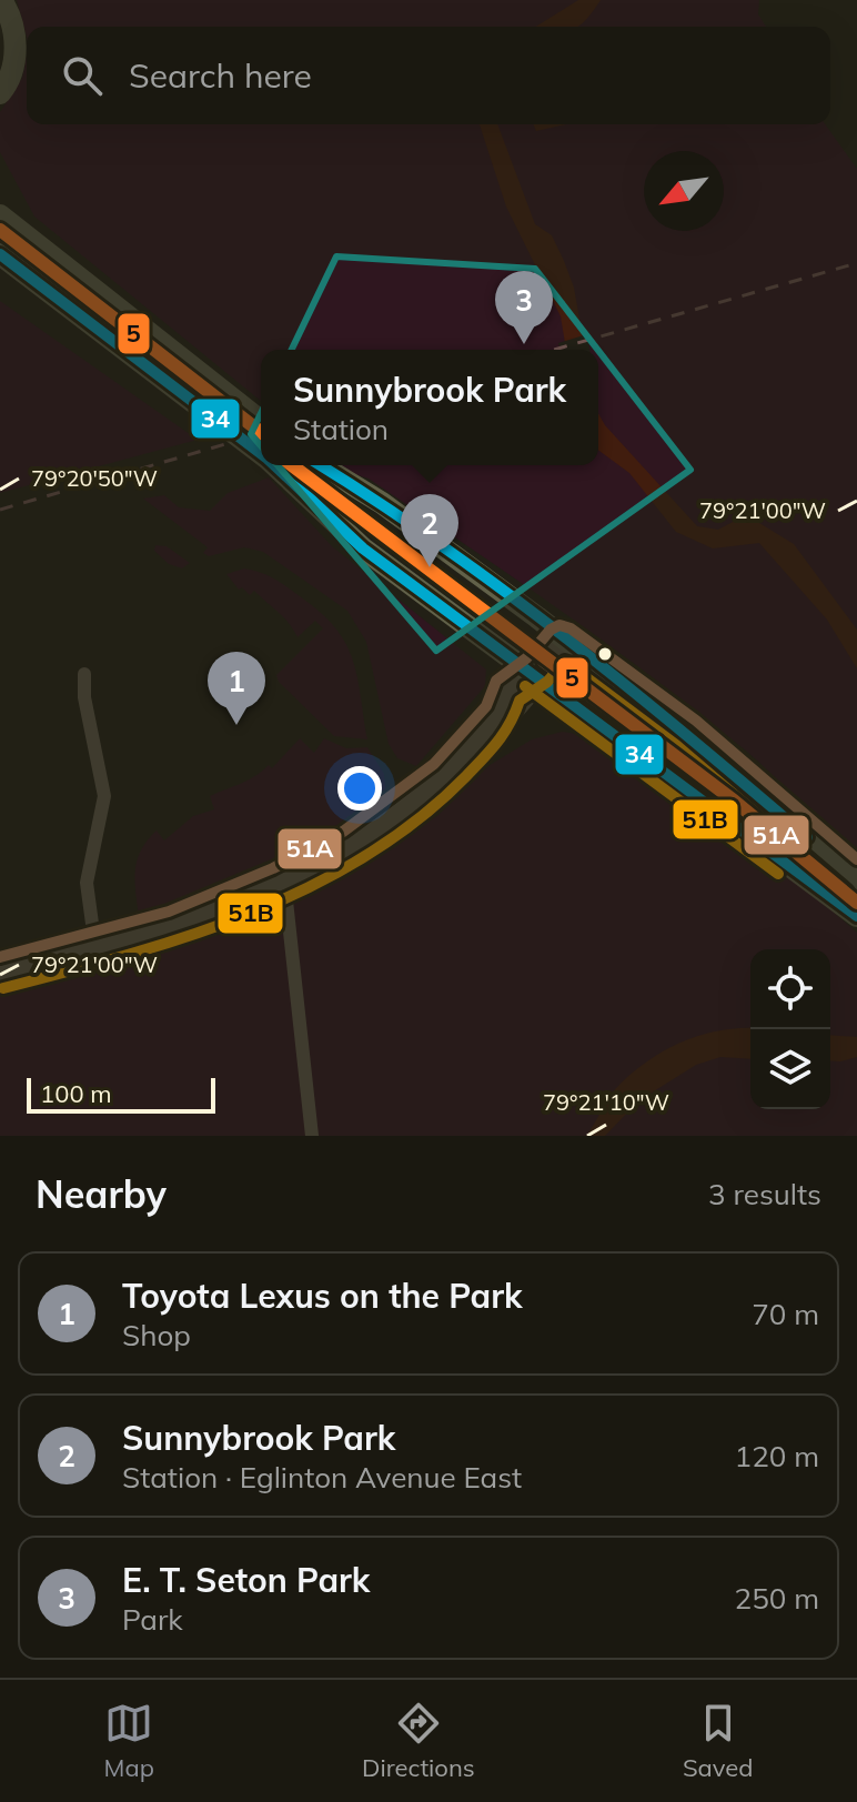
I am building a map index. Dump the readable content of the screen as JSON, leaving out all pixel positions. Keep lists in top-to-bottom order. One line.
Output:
{"lines":["transit line 5","transit line 34","transit line 51A","transit line 51B"],"scale_bar":"100 m","north":"bottom left","page":{"search":"Search here","pins":["3","2","1"],"popup":["Sunnybrook Park","Station"],"scale":"100 m","heading":["Nearby","3 results"],"list":[{"mark":"1","name":"Toyota Lexus on the Park","note":"Shop","value":"70 m"},{"mark":"2","name":"Sunnybrook Park","note":"Station · Eglinton Avenue East","value":"120 m"},{"mark":"3","name":"E. T. Seton Park","note":"Park","value":"250 m"}],"nav":["Map","Directions","Saved"]},"coordinates":["79°20'50\"W","79°21'00\"W","79°21'10\"W"]}
